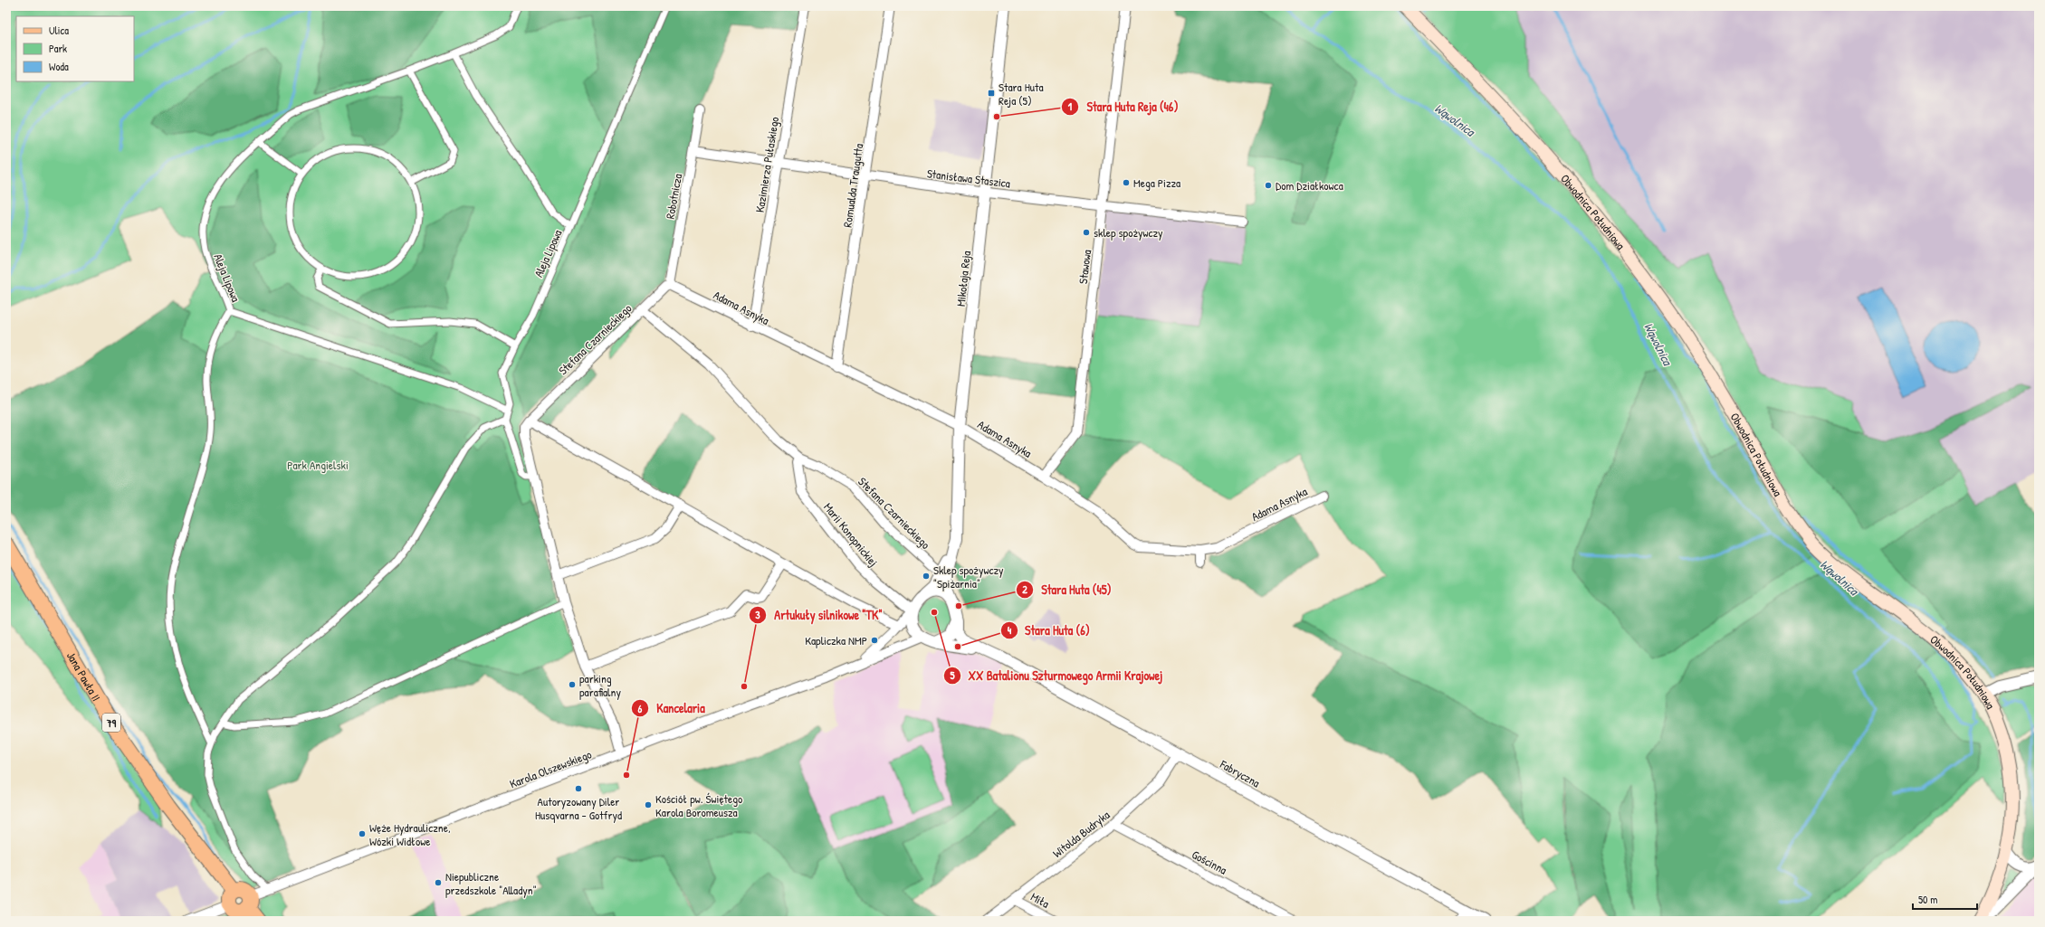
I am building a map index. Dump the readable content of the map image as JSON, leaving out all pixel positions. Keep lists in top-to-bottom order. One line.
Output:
{"streets":{"main road":["Obwodnica Południowa","Jana Pawła II","79"],"street":["Kazimierza Pułaskiego","Stanisława Staszica","Romualda Traugutta","Robotnicza","Aleja Lipowa","Stawowa","Mikołaja Reja","Adama Asnyka","Stefana Czarnieckiego","Marii Konopnickiej","Karola Olszewskiego","Fabryczna","Witolda Budryka","Gościnna","Miła"]},"crossings":[["Kazimierza Pułaskiego","Stanisława Staszica"],["Kazimierza Pułaskiego","Adama Asnyka"],["Stanisława Staszica","Romualda Traugutta"],["Stanisława Staszica","Robotnicza"],["Stanisława Staszica","Stawowa"],["Stanisława Staszica","Mikołaja Reja"],["Romualda Traugutta","Adama Asnyka"],["Robotnicza","Adama Asnyka"],["Stawowa","Adama Asnyka"],["Mikołaja Reja","Adama Asnyka"],["Mikołaja Reja","Stefana Czarnieckiego"],["Stefana Czarnieckiego","Marii Konopnickiej"],["Marii Konopnickiej","Karola Olszewskiego"],["Marii Konopnickiej","Fabryczna"],["Karola Olszewskiego","Fabryczna"],["Fabryczna","Witolda Budryka"],["Witolda Budryka","Gościnna"],["Witolda Budryka","Miła"]],"water":["Wąwolnica"],"parks":["Park Angielski"],"places":{"transit":["Stara Huta Reja (5)"],"other":["Stara Huta Reja (46)","Mega Pizza","Dom Działkowca","sklep spożywczy","Sklep spożywczy \"Spiżarnia\"","Stara Huta (45)","XX Batalionu Szturmowego Armii Krajowej","Kapliczka NMP","Stara Huta (6)","parking parafialny","Artukuły silnikowe \"TK\"","Kancelaria","Autoryzowany Diler Husqvarna - Gotfryd","Kościół pw. Świętego Karola Boromeusza","Węże Hydrauliczne, Wózki Widłowe","Niepubliczne przedszkole \"Alladyn\""]},"legend":["Ulica","Park","Woda"],"scale_bar":"50 m"}
